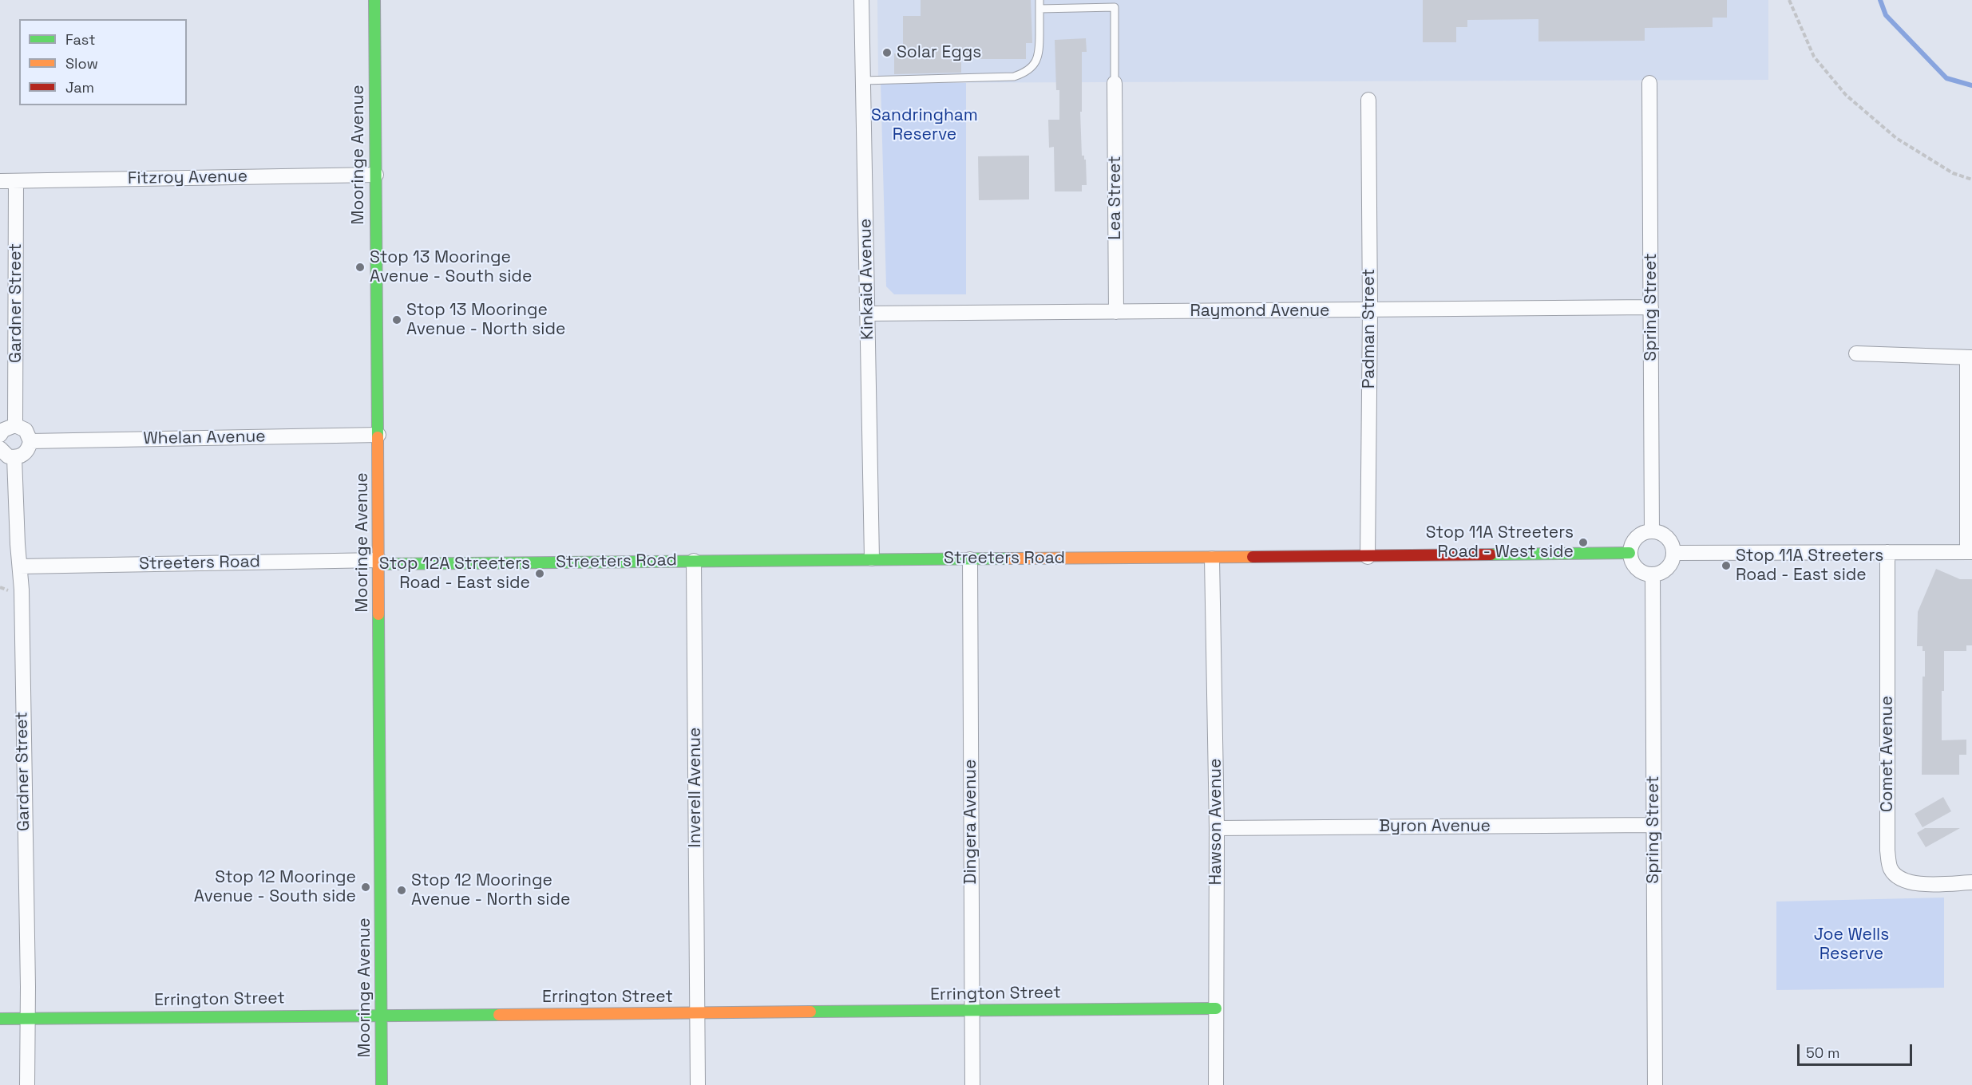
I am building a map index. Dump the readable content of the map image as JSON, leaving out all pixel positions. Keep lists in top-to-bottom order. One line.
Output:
{"streets":{"street":["Mooringe Avenue","Fitzroy Avenue","Lea Street","Kinkaid Avenue","Gardner Street","Spring Street","Raymond Avenue","Padman Street","Whelan Avenue","Streeters Road","Comet Avenue","Inverell Avenue","Dingera Avenue","Hawson Avenue","Byron Avenue","Errington Street"]},"crossings":[["Mooringe Avenue","Fitzroy Avenue"],["Mooringe Avenue","Whelan Avenue"],["Mooringe Avenue","Streeters Road"],["Mooringe Avenue","Errington Street"],["Fitzroy Avenue","Gardner Street"],["Lea Street","Raymond Avenue"],["Kinkaid Avenue","Raymond Avenue"],["Kinkaid Avenue","Streeters Road"],["Gardner Street","Streeters Road"],["Gardner Street","Errington Street"],["Spring Street","Raymond Avenue"],["Spring Street","Streeters Road"],["Spring Street","Byron Avenue"],["Raymond Avenue","Padman Street"],["Padman Street","Streeters Road"],["Streeters Road","Inverell Avenue"],["Streeters Road","Dingera Avenue"],["Streeters Road","Hawson Avenue"],["Inverell Avenue","Errington Street"],["Dingera Avenue","Errington Street"],["Hawson Avenue","Byron Avenue"],["Hawson Avenue","Errington Street"]],"parks":["Sandringham Reserve","Joe Wells Reserve"],"places":["Solar Eggs","Stop 13 Mooringe Avenue - South side","Stop 13 Mooringe Avenue - North side","Stop 11A Streeters Road - West side","Stop 11A Streeters Road - East side","Stop 12A Streeters Road - East side","Stop 12 Mooringe Avenue - South side","Stop 12 Mooringe Avenue - North side"],"legend":["Fast","Slow","Jam"],"scale_bar":"50 m"}
